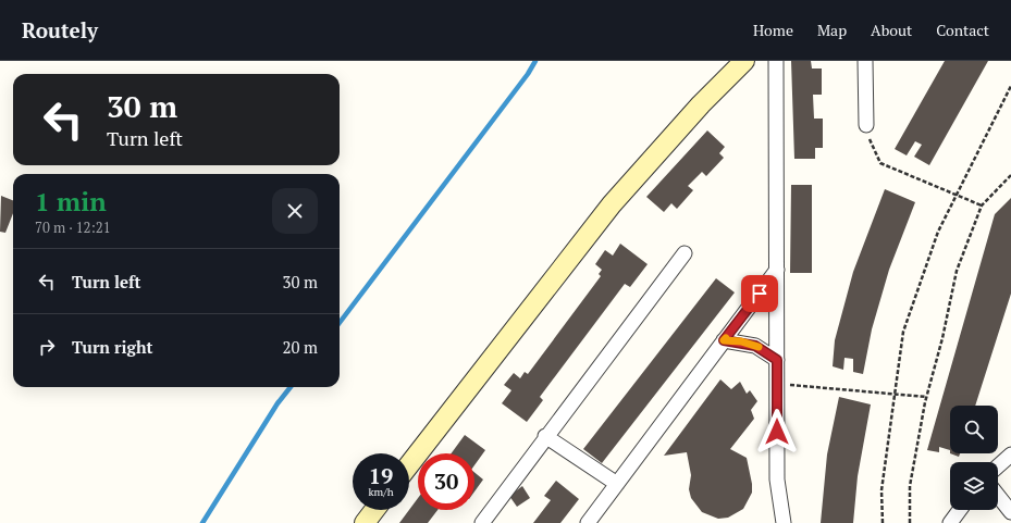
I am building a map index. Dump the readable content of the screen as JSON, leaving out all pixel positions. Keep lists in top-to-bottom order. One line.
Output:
{"page":{"header":"Routely","nav":["Home","Map","About","Contact"],"turn":["30 m","Turn left"],"heading":["1 min","70 m · 12:21"],"list":[{"name":"Turn left","value":"30 m"},{"name":"Turn right","value":"20 m"}],"speed":"19 km/h","limit":"30"}}
